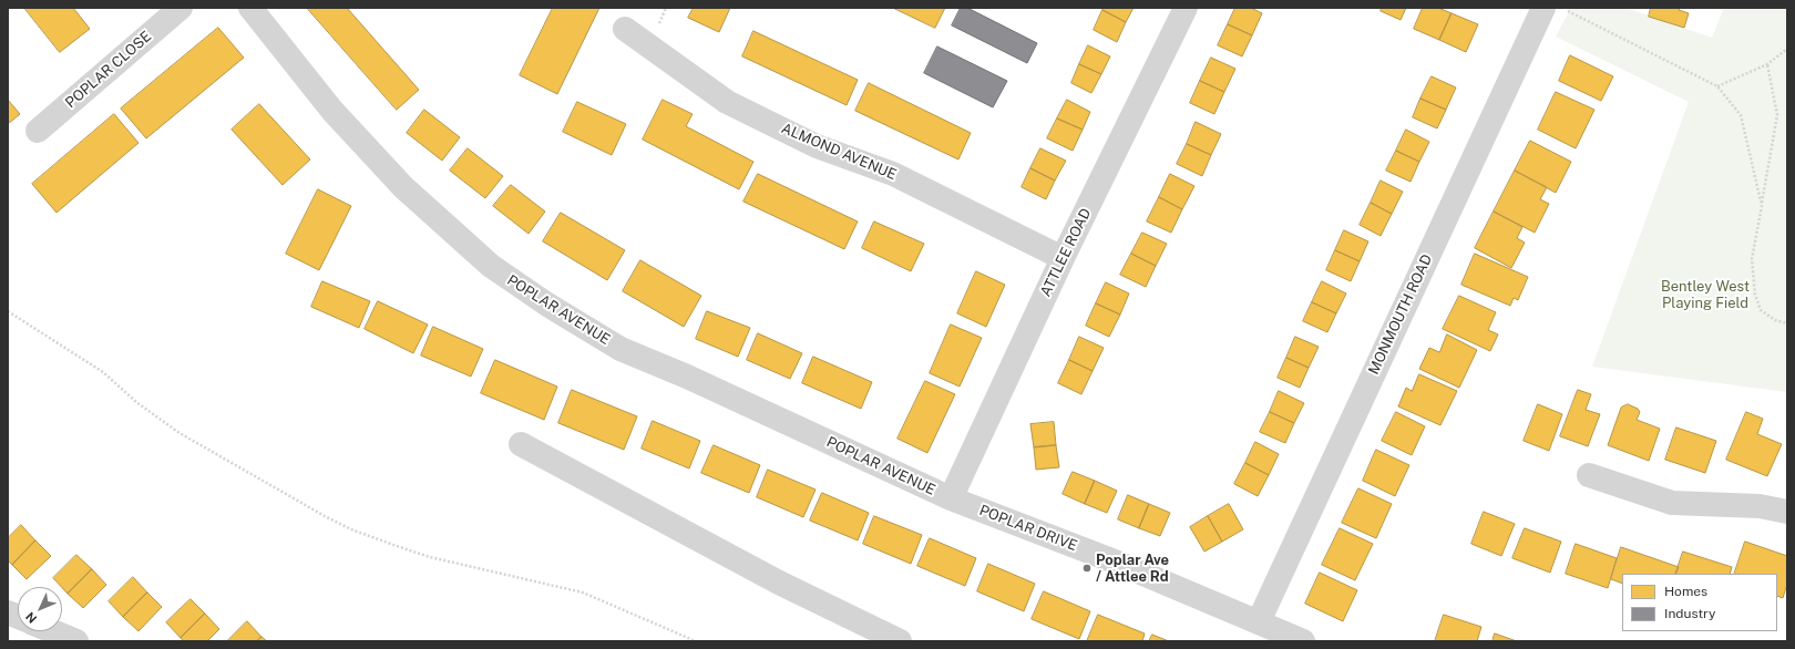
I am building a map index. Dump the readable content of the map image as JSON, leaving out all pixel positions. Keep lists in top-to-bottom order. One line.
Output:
{"streets":{"street":["POPLAR CLOSE","ALMOND AVENUE","ATTLEE ROAD","POPLAR AVENUE","MONMOUTH ROAD","POPLAR DRIVE"]},"crossings":[["ALMOND AVENUE","ATTLEE ROAD"],["ATTLEE ROAD","POPLAR AVENUE"],["ATTLEE ROAD","POPLAR DRIVE"],["POPLAR AVENUE","POPLAR DRIVE"],["MONMOUTH ROAD","POPLAR DRIVE"]],"parks":["Bentley West Playing Field"],"places":["Poplar Ave / Attlee Rd"],"legend":["Homes","Industry"],"north":"bottom left"}
